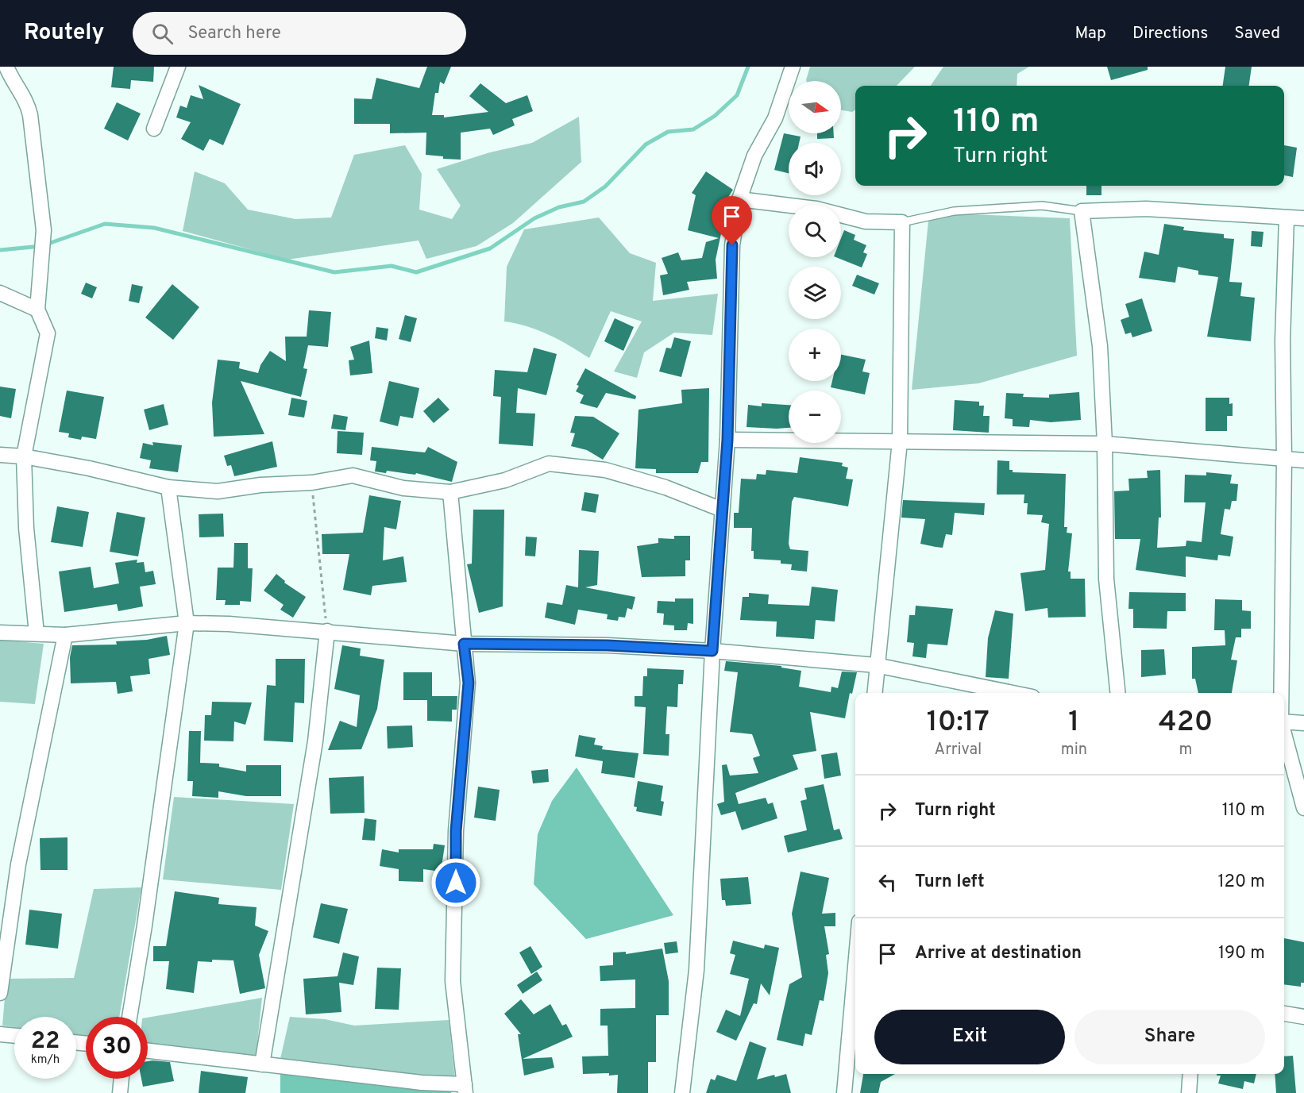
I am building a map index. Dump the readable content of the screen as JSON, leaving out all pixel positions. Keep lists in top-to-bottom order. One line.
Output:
{"north":"right","page":{"header":"Routely","search":"Search here","nav":["Map","Directions","Saved"],"map_buttons":["+","−"],"turn":["110 m","Turn right"],"eta":["10:17","Arrival","1","min","420","m"],"list":[{"name":"Turn right","value":"110 m"},{"name":"Turn left","value":"120 m"},{"name":"Arrive at destination","value":"190 m"}],"buttons":["Exit","Share"],"speed":"22 km/h","limit":"30"}}
